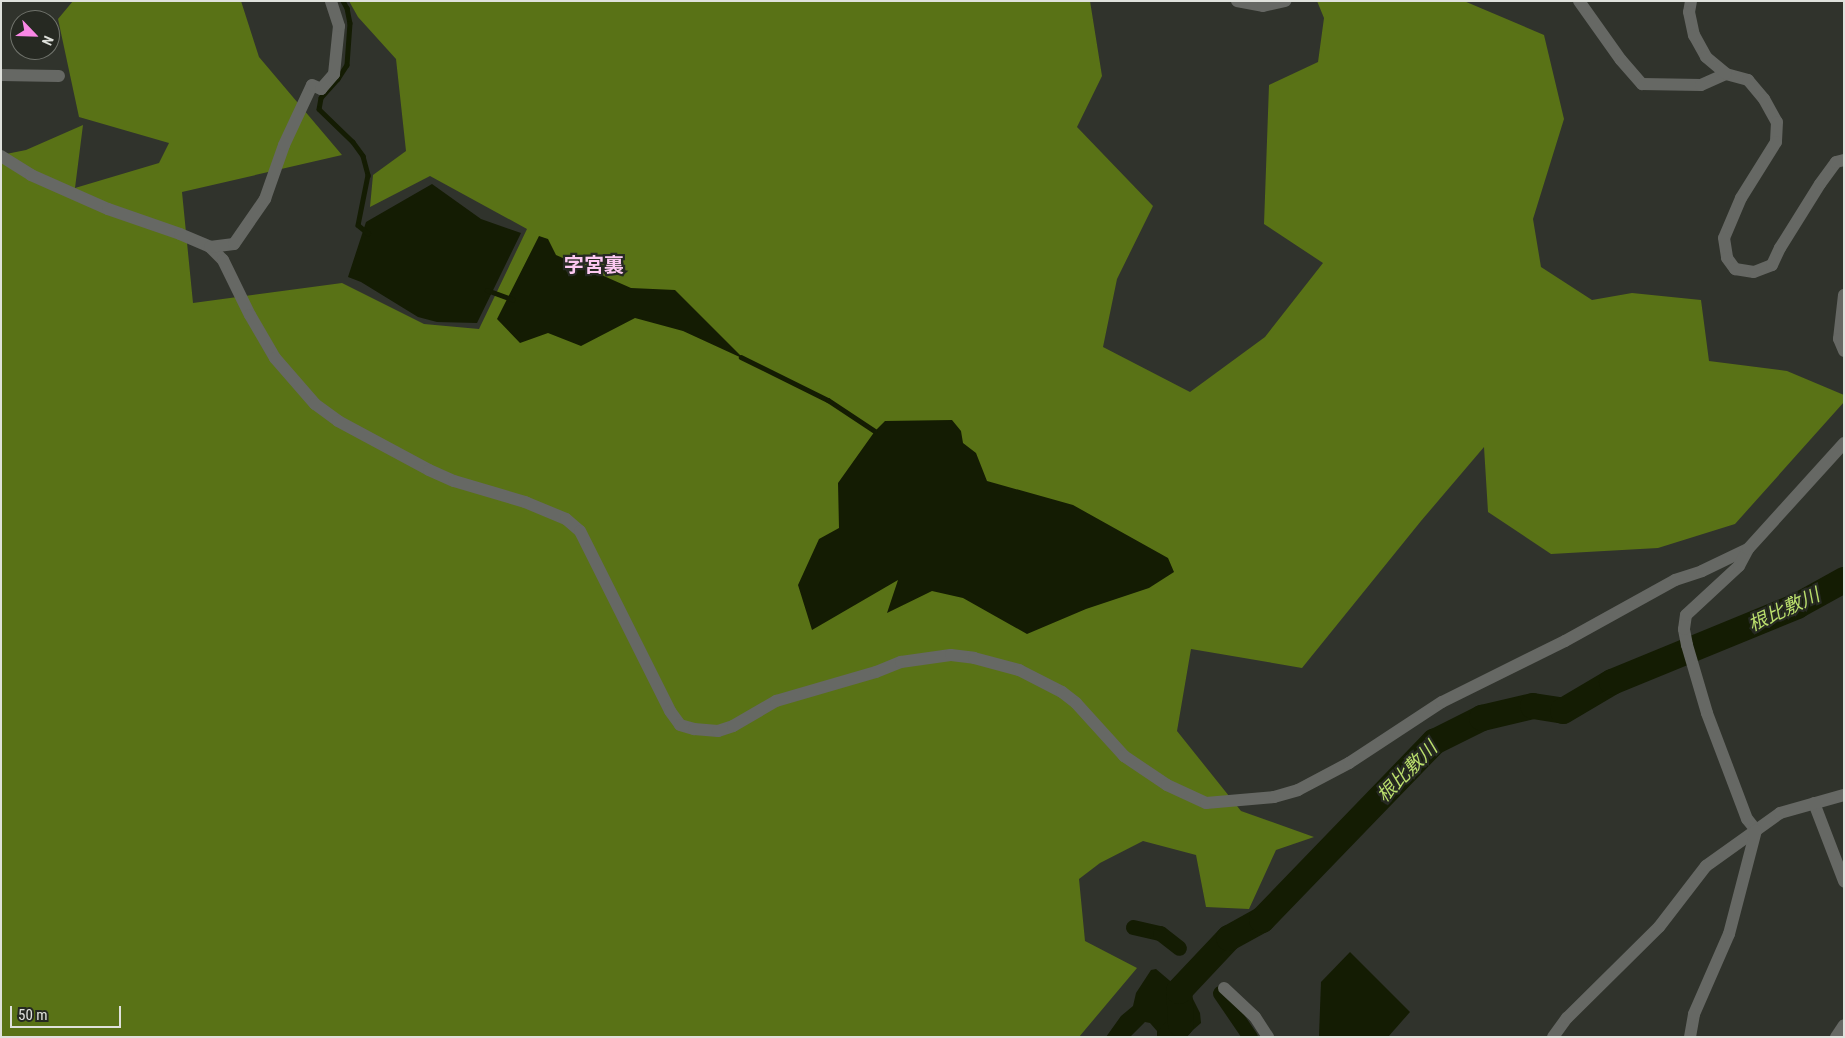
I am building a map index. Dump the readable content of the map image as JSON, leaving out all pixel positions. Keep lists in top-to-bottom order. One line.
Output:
{"districts":["字宮裏"],"water":["根比敷川"],"scale_bar":"50 m","north":"bottom right"}
